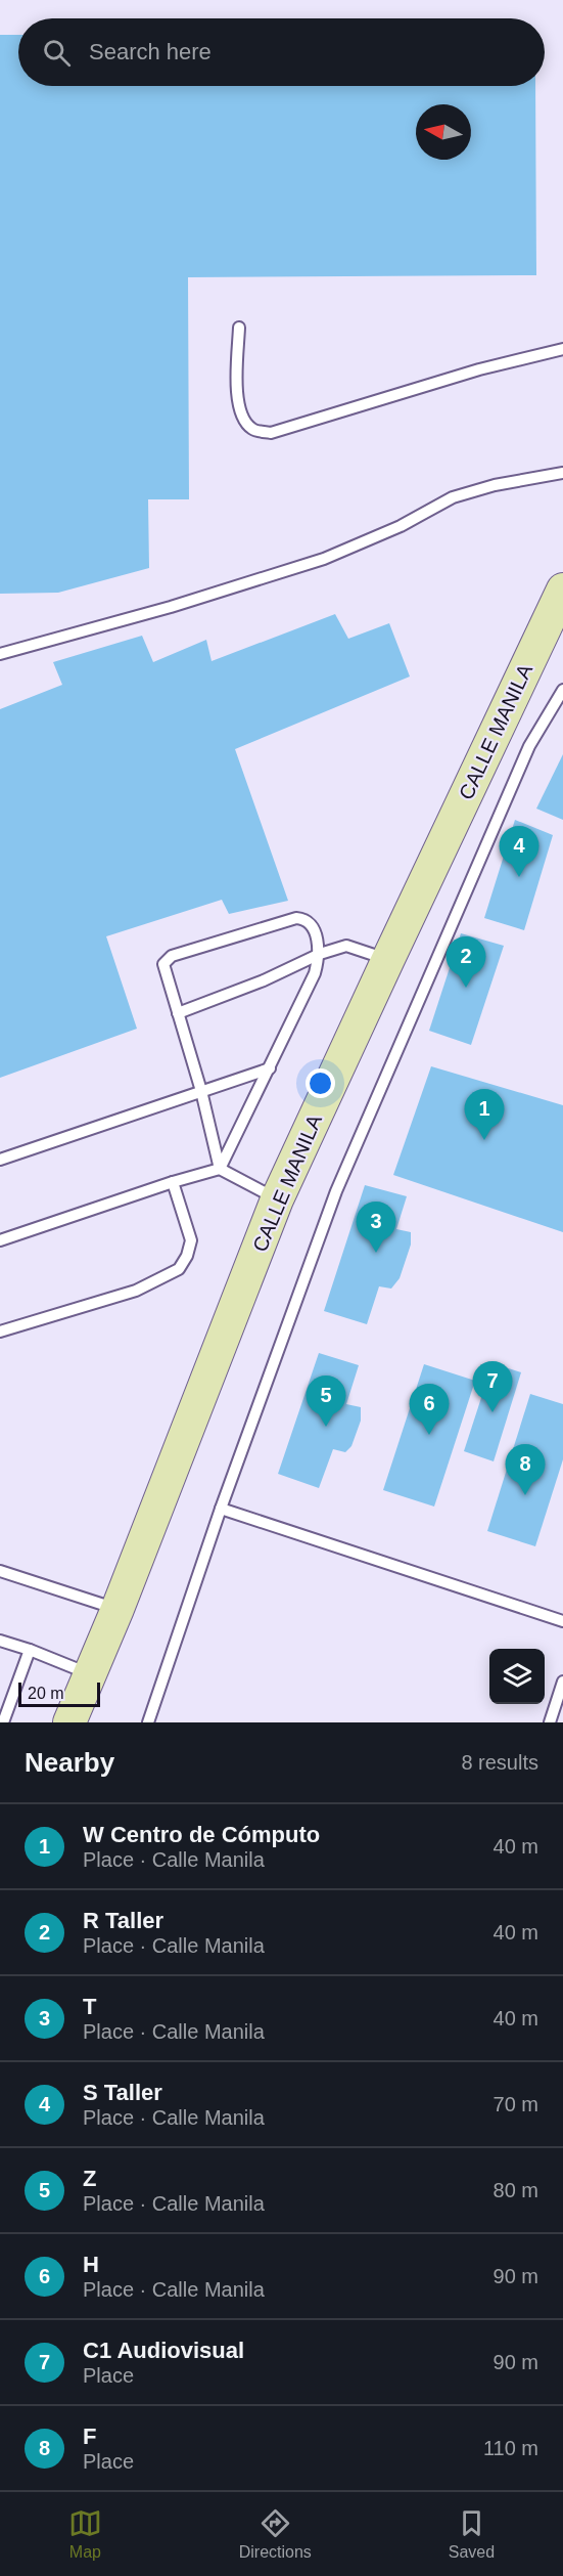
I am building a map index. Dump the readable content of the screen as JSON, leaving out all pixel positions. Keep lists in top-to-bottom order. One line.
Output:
{"streets":{"street":["CALLE MANILA"]},"scale_bar":"20 m","north":"left","page":{"search":"Search here","pins":["4","2","1","3","7","5","6","8"],"scale":"20 m","heading":["Nearby","8 results"],"list":[{"mark":"1","name":"W Centro de Cómputo","note":"Place · Calle Manila","value":"40 m"},{"mark":"2","name":"R Taller","note":"Place · Calle Manila","value":"40 m"},{"mark":"3","name":"T","note":"Place · Calle Manila","value":"40 m"},{"mark":"4","name":"S Taller","note":"Place · Calle Manila","value":"70 m"},{"mark":"5","name":"Z","note":"Place · Calle Manila","value":"80 m"},{"mark":"6","name":"H","note":"Place · Calle Manila","value":"90 m"},{"mark":"7","name":"C1 Audiovisual","note":"Place","value":"90 m"},{"mark":"8","name":"F","note":"Place","value":"110 m"}],"nav":["Map","Directions","Saved"]}}
